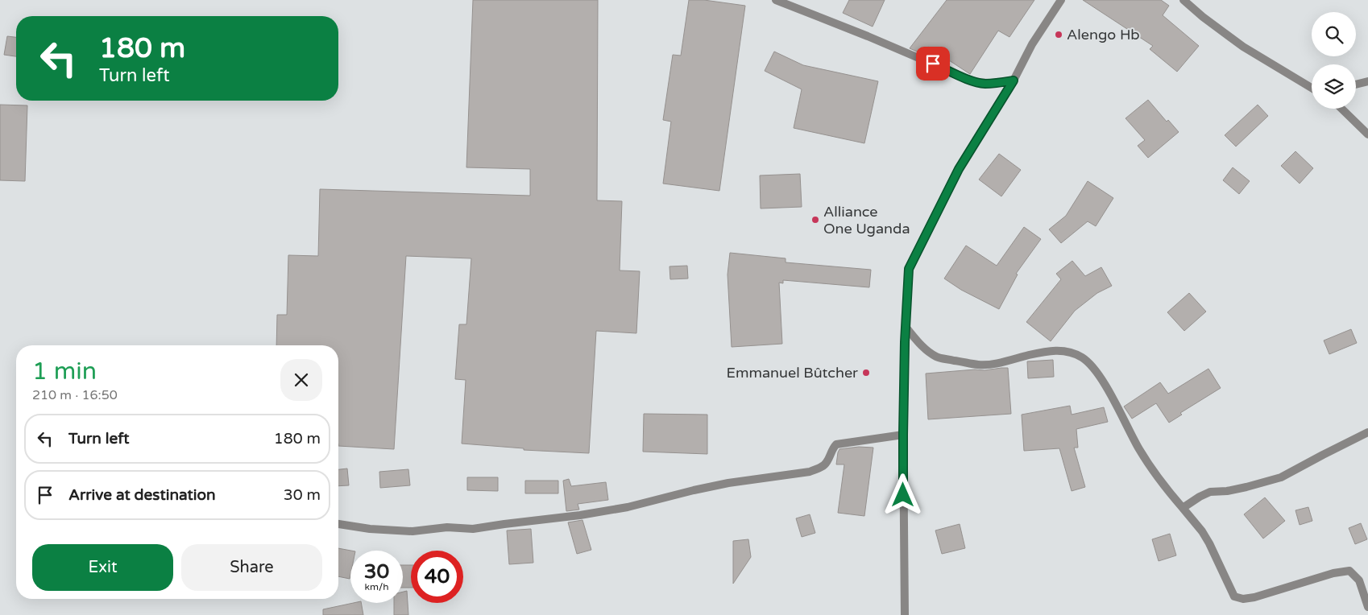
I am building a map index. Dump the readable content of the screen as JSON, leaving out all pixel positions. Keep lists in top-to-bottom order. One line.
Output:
{"places":["Alengo Hb","Alliance One Uganda","Emmanuel Bûtcher"],"page":{"turn":["180 m","Turn left"],"heading":["1 min","210 m · 16:50"],"list":[{"name":"Turn left","value":"180 m"},{"name":"Arrive at destination","value":"30 m"}],"buttons":["Exit","Share"],"speed":"30 km/h","limit":"40"}}
